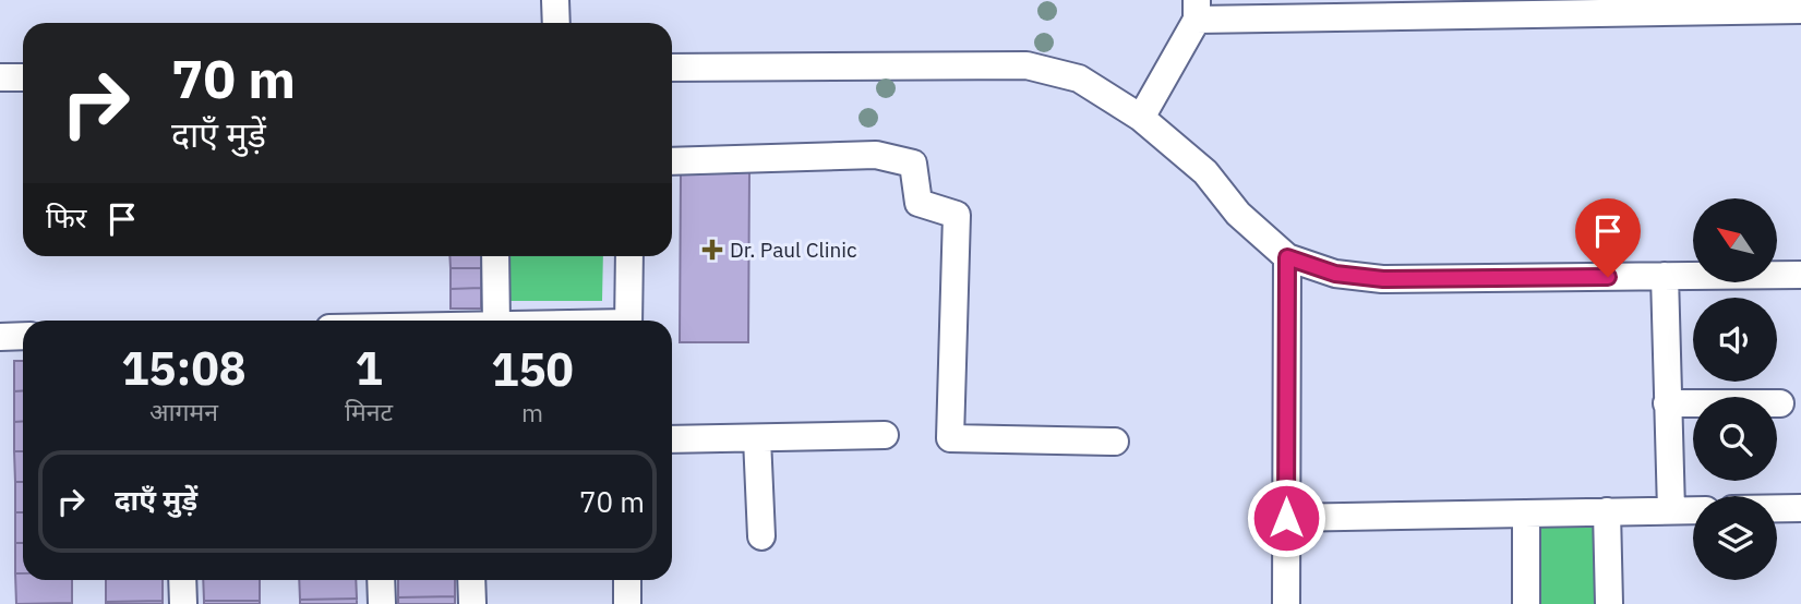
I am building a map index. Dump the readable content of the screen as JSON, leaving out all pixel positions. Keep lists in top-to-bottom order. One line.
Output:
{"places":{"health":["Dr. Paul Clinic"]},"north":"top left","page":{"turn":["70 m","दाएँ मुड़ें"],"then":"फिर","eta":["15:08","आगमन","1","मिनट","150","m"],"list":[{"name":"दाएँ मुड़ें","value":"70 m"}]}}
